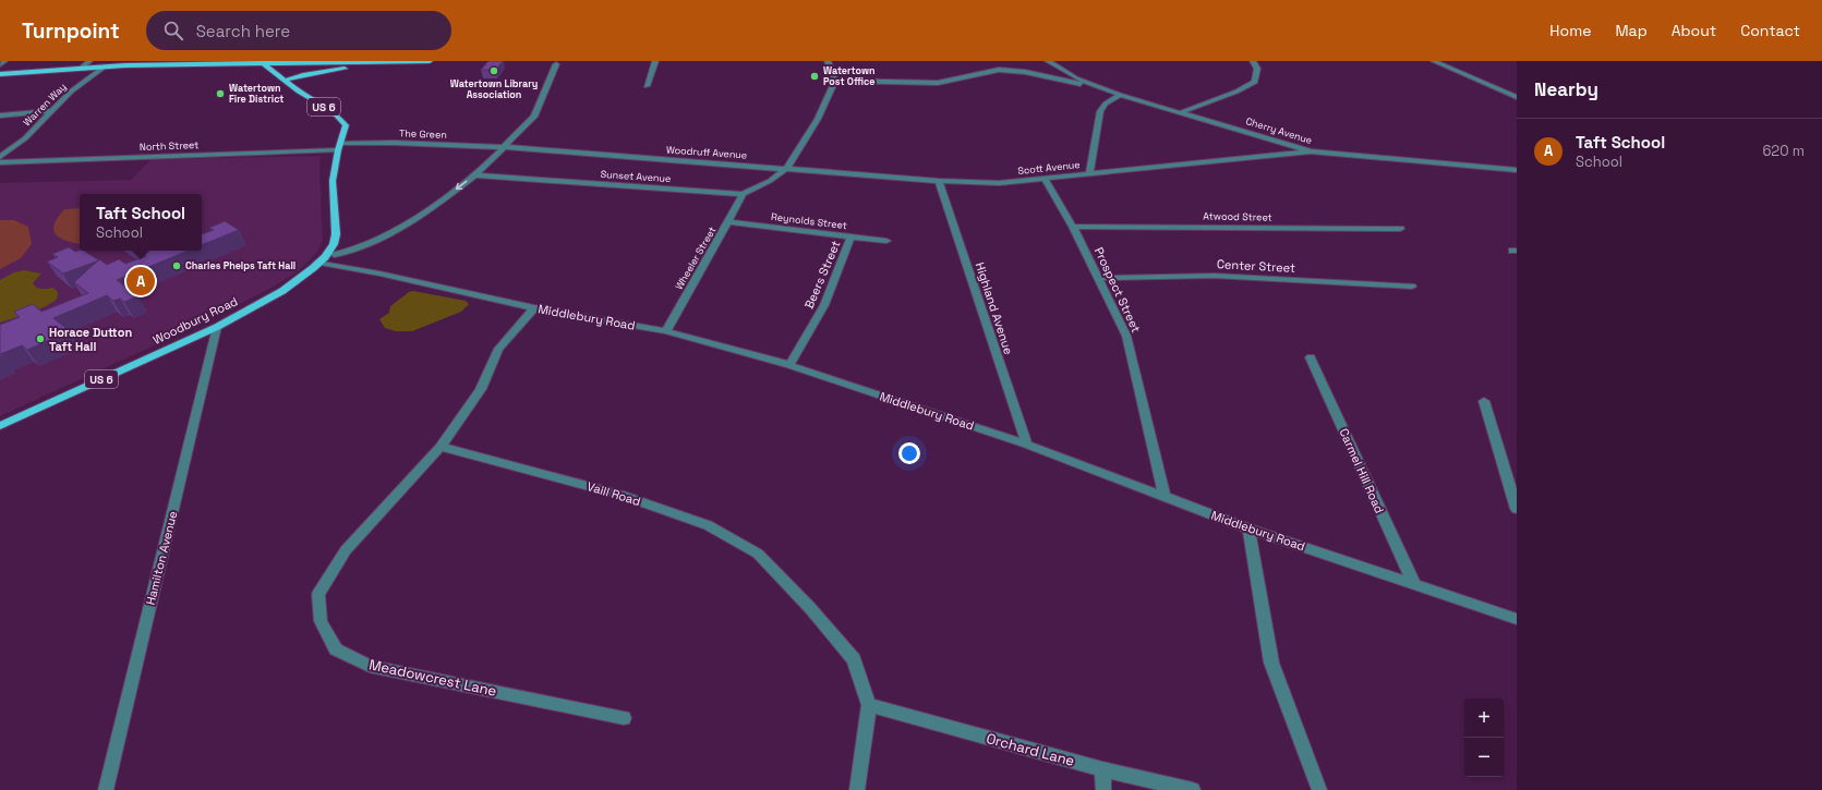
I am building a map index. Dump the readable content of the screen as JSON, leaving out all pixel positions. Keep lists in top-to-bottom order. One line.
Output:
{"streets":{"main road":["US 6","Woodbury Road"],"street":["Warren Way","Cherry Avenue","The Green","North Street","Woodruff Avenue","Scott Avenue","Sunset Avenue","Atwood Street","Reynolds Street","Wheeler Street","Center Street","Beers Street","Prospect Street","Highland Avenue","Middlebury Road","Carmel Hill Road","Vaill Road","Hamilton Avenue","Meadowcrest Lane","Orchard Lane"]},"crossings":[["US 6","The Green"],["US 6","North Street"],["US 6","Woodbury Road"],["Cherry Avenue","Scott Avenue"],["The Green","North Street"],["The Green","Woodruff Avenue"],["Woodruff Avenue","Scott Avenue"],["Woodruff Avenue","Sunset Avenue"],["Scott Avenue","Sunset Avenue"],["Scott Avenue","Prospect Street"],["Scott Avenue","Highland Avenue"],["Sunset Avenue","Wheeler Street"],["Atwood Street","Prospect Street"],["Reynolds Street","Wheeler Street"],["Reynolds Street","Beers Street"],["Wheeler Street","Middlebury Road"],["Center Street","Prospect Street"],["Beers Street","Middlebury Road"],["Prospect Street","Middlebury Road"],["Highland Avenue","Middlebury Road"],["Middlebury Road","Woodbury Road"],["Middlebury Road","Carmel Hill Road"],["Woodbury Road","Hamilton Avenue"],["Vaill Road","Meadowcrest Lane"],["Vaill Road","Orchard Lane"]],"places":["Watertown Library Association","Watertown Post Office","Watertown Fire District","Charles Phelps Taft Hall","Horace Dutton Taft Hall"],"page":{"header":"Turnpoint","search":"Search here","nav":["Home","Map","About","Contact"],"heading":"Nearby","list":[{"mark":"A","name":"Taft School","note":"School","value":"620 m"}],"popup":["Taft School","School"],"pins":"A","map_buttons":["+","−"]}}
